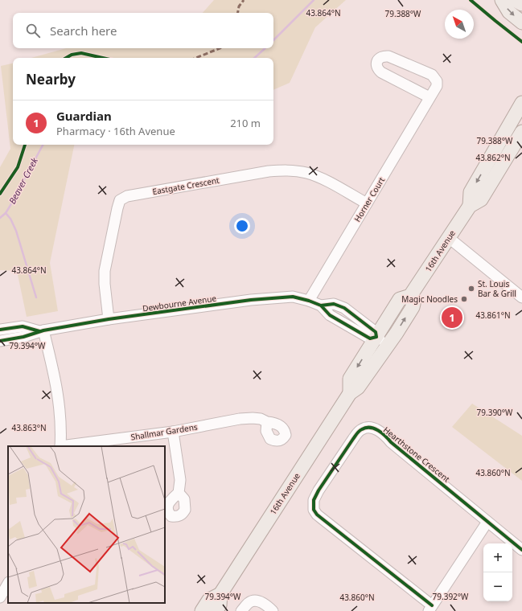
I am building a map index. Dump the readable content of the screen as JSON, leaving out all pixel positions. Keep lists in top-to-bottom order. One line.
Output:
{"streets":{"main road":["16th Avenue"],"street":["Eastgate Crescent","Horner Court","Dewbourne Avenue","Shallmar Gardens","Hearthstone Crescent"]},"crossings":[["Eastgate Crescent","Horner Court"],["Eastgate Crescent","Dewbourne Avenue"],["Horner Court","Dewbourne Avenue"],["16th Avenue","Dewbourne Avenue"]],"water":["Beaver Creek"],"places":["St. Louis Bar & Grill","Magic Noodles"],"north":"top left","page":{"search":"Search here","heading":"Nearby","list":[{"mark":"1","name":"Guardian","note":"Pharmacy · 16th Avenue","value":"210 m"}],"pins":"1","map_buttons":["+","−"]},"coordinates":["43.864°N","79.388°W","43.862°N","43.861°N","79.394°W","79.390°W","43.863°N","43.860°N","79.392°W"]}
